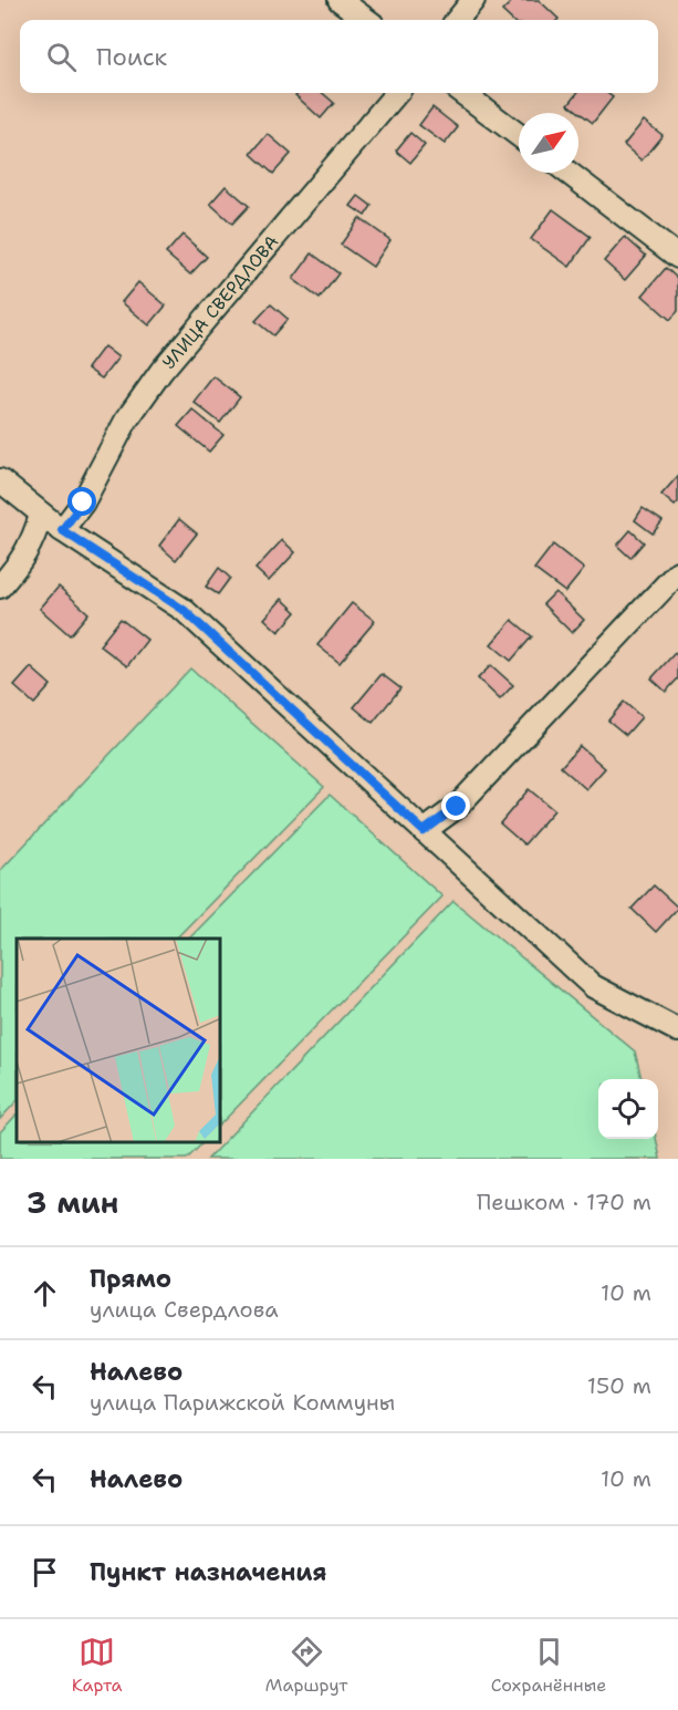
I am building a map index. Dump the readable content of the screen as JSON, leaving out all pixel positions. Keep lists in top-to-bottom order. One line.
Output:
{"streets":{"street":["УЛИЦА СВЕРДЛОВА"]},"north":"top right","page":{"search":"Поиск","heading":["3 мин","Пешком · 170 m"],"list":[["Прямо","улица Свердлова","10 m"],["Налево","улица Парижской Коммуны","150 m"],["Налево","10 m"],"Пункт назначения"],"nav":["Карта","Маршрут","Сохранённые"]}}
